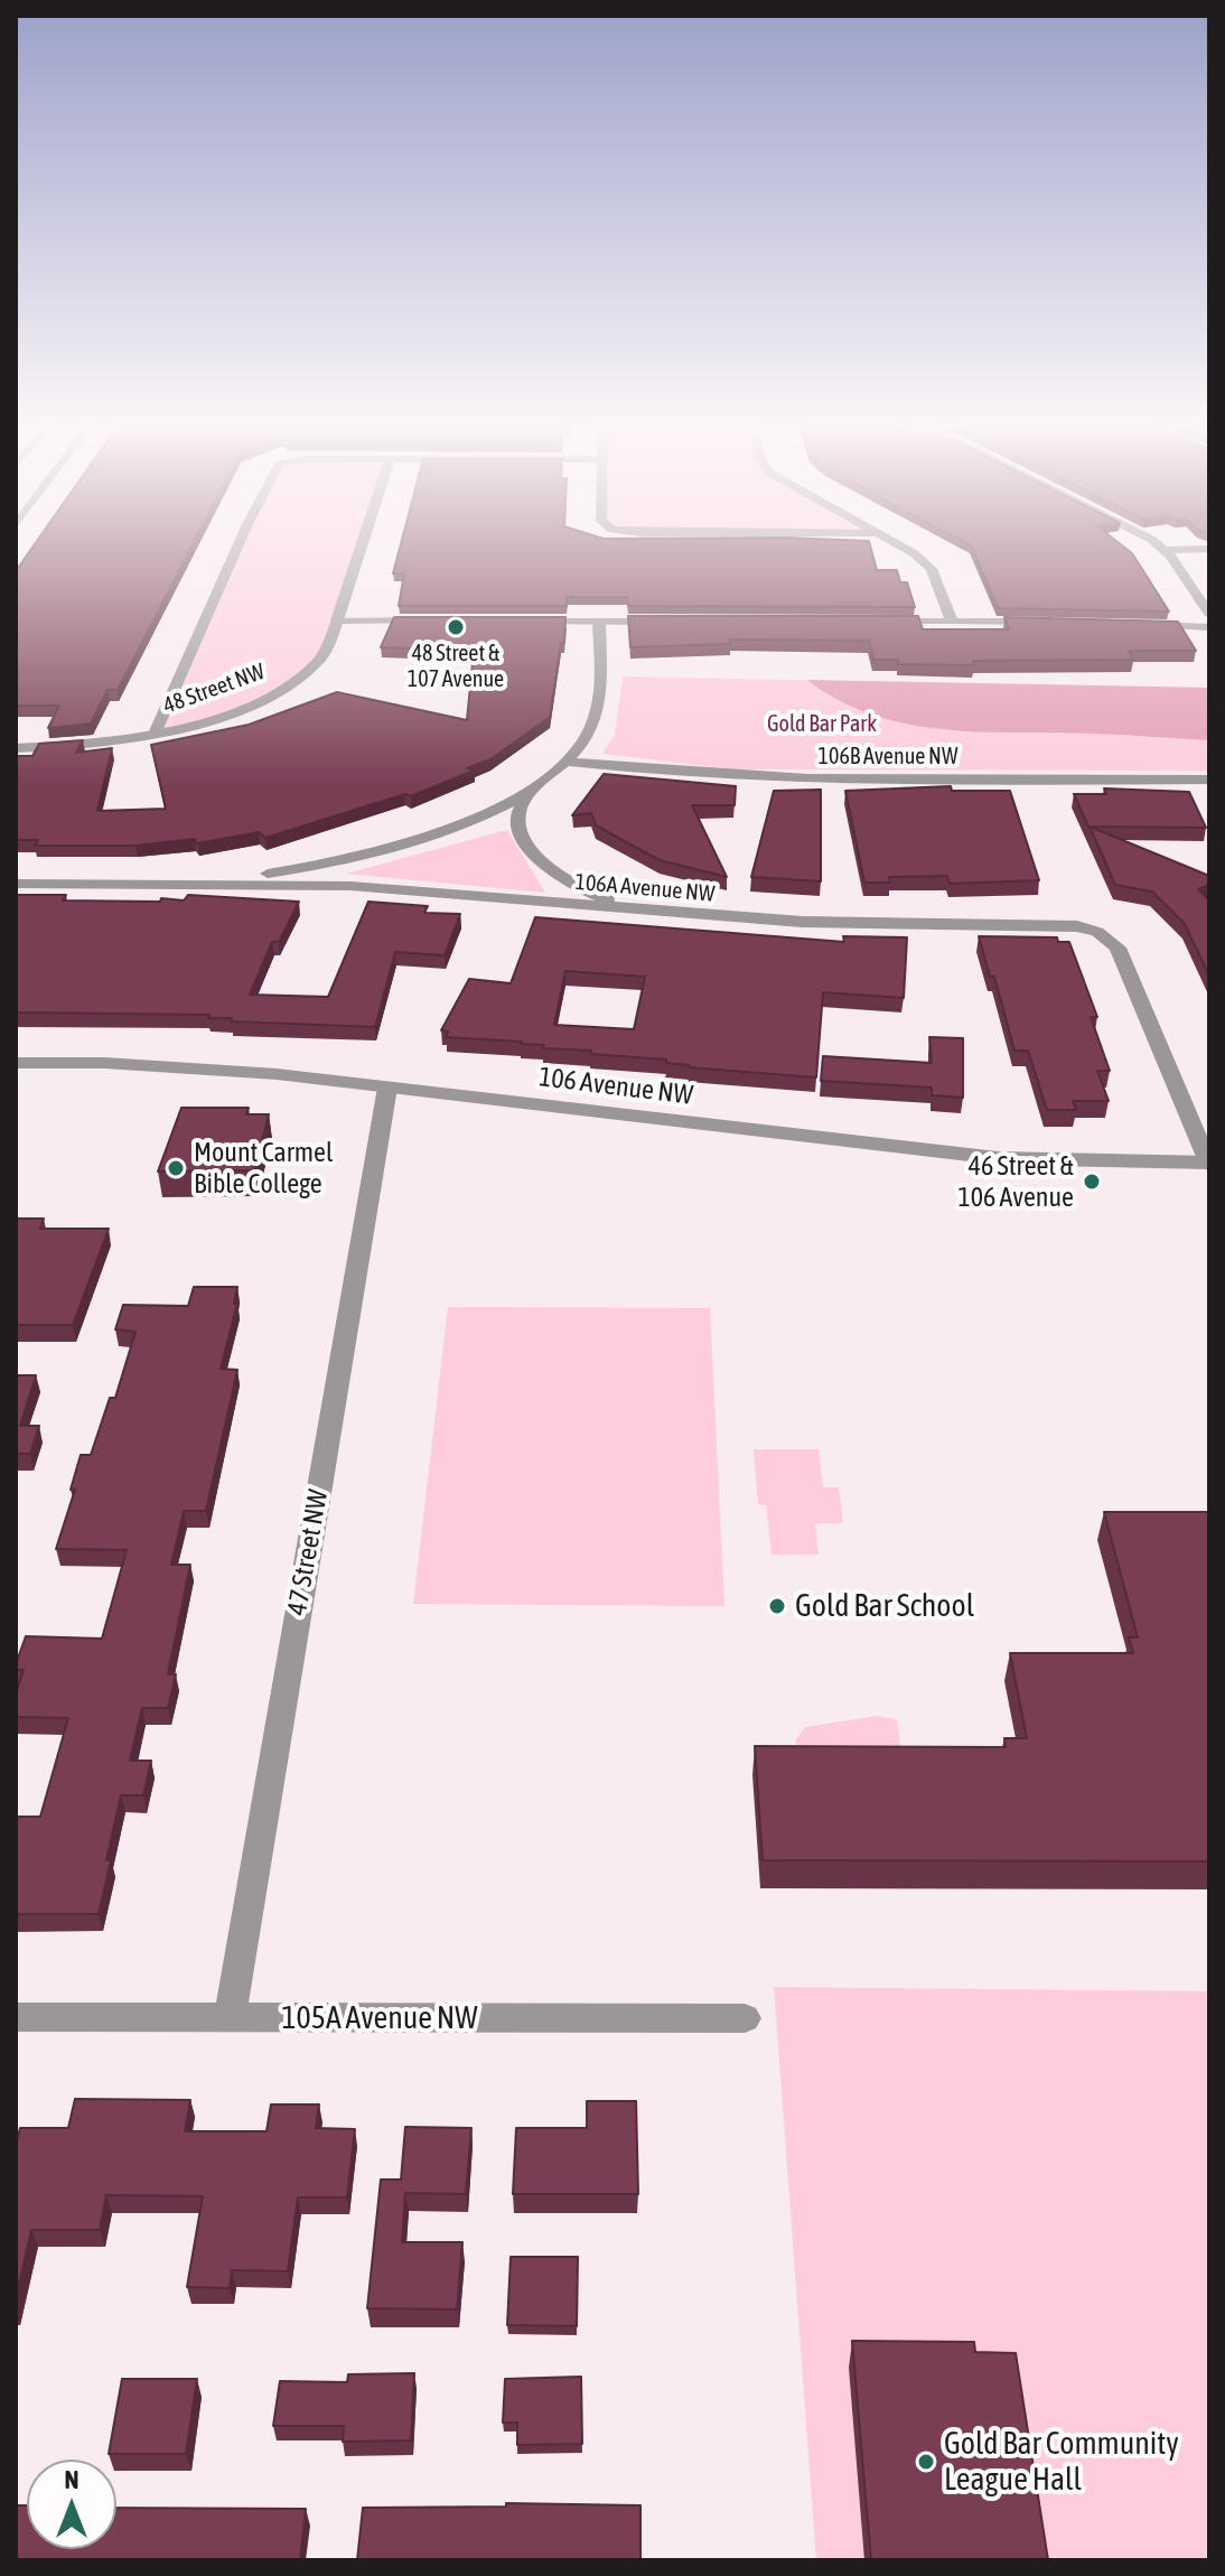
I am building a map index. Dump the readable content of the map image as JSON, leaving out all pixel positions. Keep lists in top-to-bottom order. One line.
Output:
{"streets":{"street":["48 Street NW","106B Avenue NW","106A Avenue NW","106 Avenue NW","47 Street NW","105A Avenue NW"]},"crossings":[["106A Avenue NW","106 Avenue NW"],["106 Avenue NW","47 Street NW"],["47 Street NW","105A Avenue NW"]],"parks":["Gold Bar Park"],"places":["48 Street & 107 Avenue","Mount Carmel Bible College","46 Street & 106 Avenue","Gold Bar School","Gold Bar Community League Hall"],"north":"top"}
